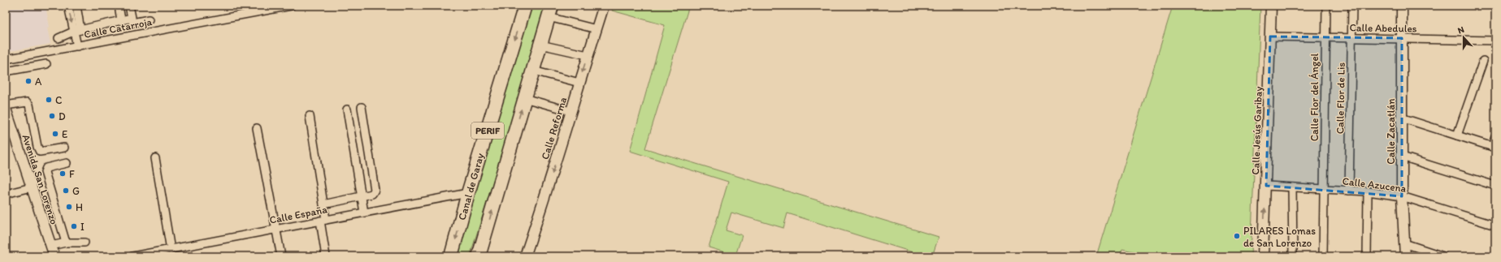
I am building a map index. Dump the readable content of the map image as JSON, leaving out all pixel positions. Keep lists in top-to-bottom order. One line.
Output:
{"streets":{"highway":["PERIF","Canal de Garay"],"street":["Calle Catarroja","Calle Abedules","Calle Flor del Ángel","Calle Flor de Lis","Calle Reforma","Calle Jesús Garibay","Calle Zacatlán","Avenida San Lorenzo","Calle Azucena","Calle España"]},"crossings":[["Calle Abedules","Calle Flor del Ángel"],["Calle Abedules","Calle Flor de Lis"],["Calle Abedules","Calle Jesús Garibay"],["Calle Abedules","Calle Zacatlán"],["Calle Flor del Ángel","Calle Azucena"],["Calle Flor de Lis","Calle Azucena"],["Calle Jesús Garibay","Calle Azucena"],["Calle Zacatlán","Calle Azucena"],["Canal de Garay","Calle España"]],"one_way":["Calle Reforma"],"places":["A","C","D","E","F","G","H","I","PILARES Lomas de San Lorenzo"],"north":"top"}
